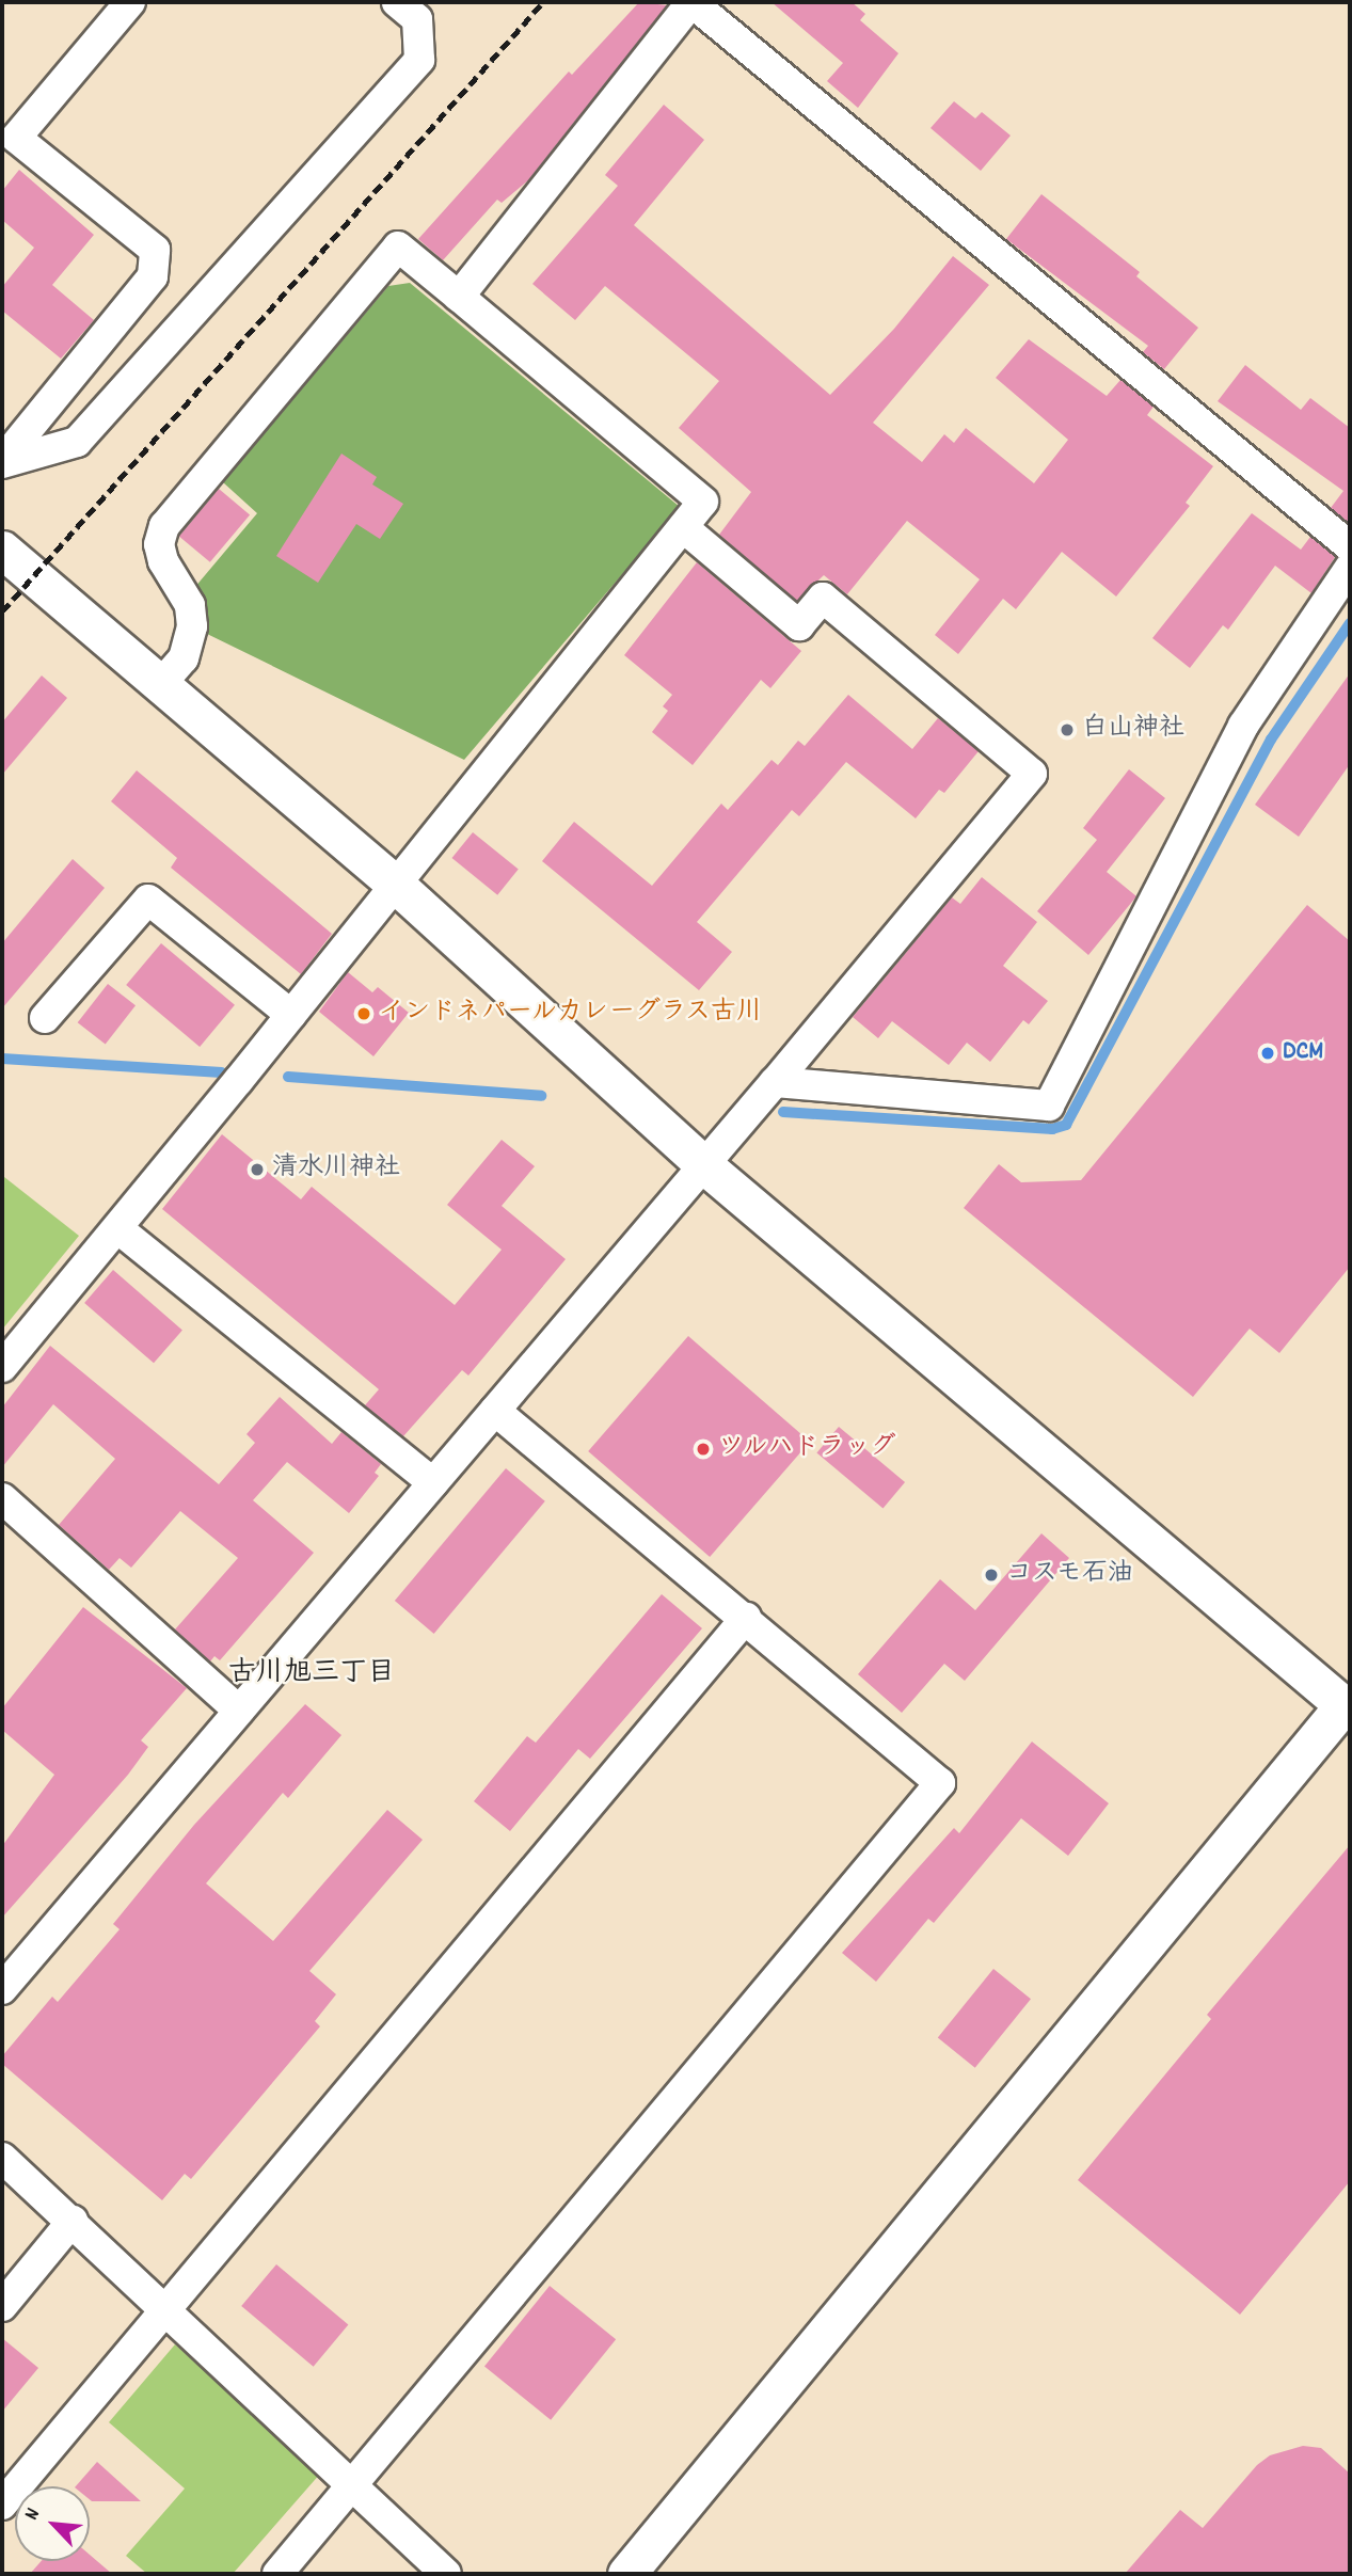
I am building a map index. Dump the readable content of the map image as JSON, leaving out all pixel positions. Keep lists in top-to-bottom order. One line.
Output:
{"districts":["古川旭三丁目"],"places":["白山神社","インドネパールカレーグラス古川","DCM","清水川神社","ツルハドラッグ","コスモ石油"],"north":"top left"}
